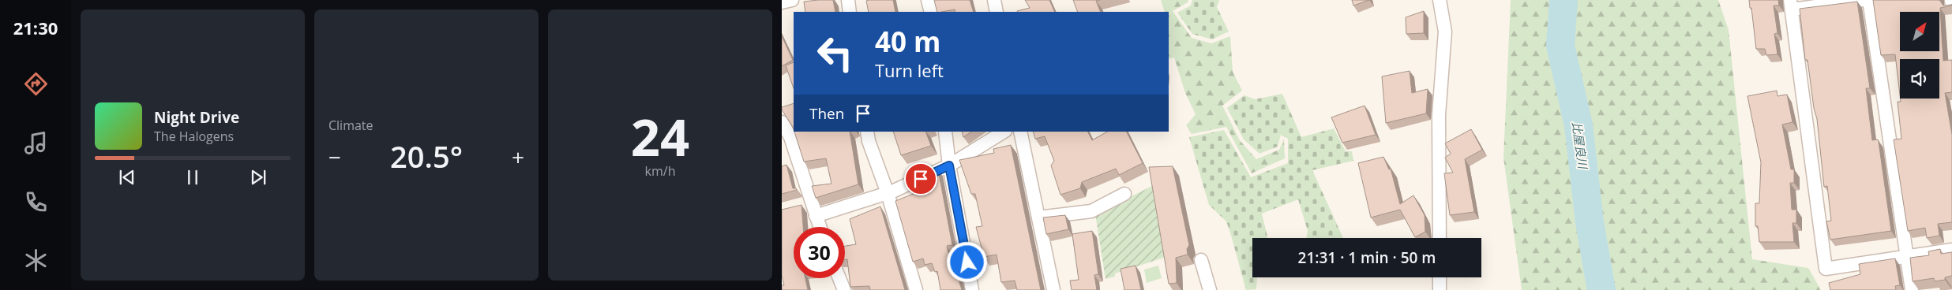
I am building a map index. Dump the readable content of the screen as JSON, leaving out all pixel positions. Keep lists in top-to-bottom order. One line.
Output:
{"water":["比屋良川"],"north":"top right","page":{"tabs":"21:30","tile":["Climate",["24","km/h"]],"turn":["40 m","Turn left"],"then":"Then","song":["Night Drive","The Halogens"],"heat":["−","20.5°","+"],"limit":"30","trip":"21:31 · 1 min · 50 m"}}
